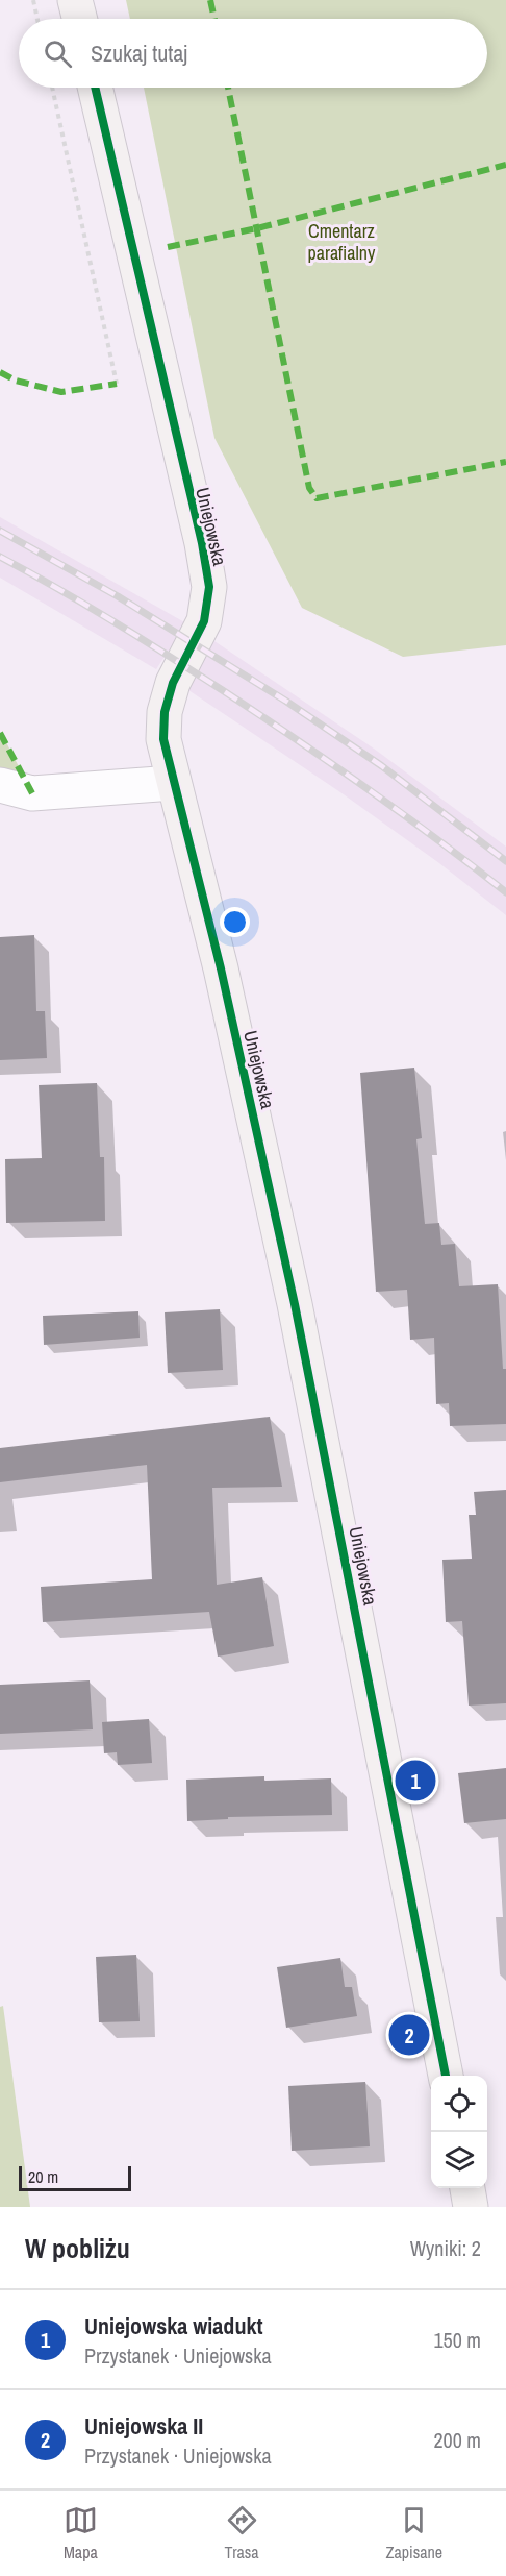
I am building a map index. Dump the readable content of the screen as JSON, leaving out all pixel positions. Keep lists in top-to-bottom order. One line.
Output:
{"streets":{"main road":["Uniejowska"]},"parks":["Cmentarz parafialny"],"scale_bar":"20 m","page":{"search":"Szukaj tutaj","pins":["1","2"],"scale":"20 m","heading":["W pobliżu","Wyniki: 2"],"list":[{"mark":"1","name":"Uniejowska wiadukt","note":"Przystanek · Uniejowska","value":"150 m"},{"mark":"2","name":"Uniejowska II","note":"Przystanek · Uniejowska","value":"200 m"}],"nav":["Mapa","Trasa","Zapisane"]}}
